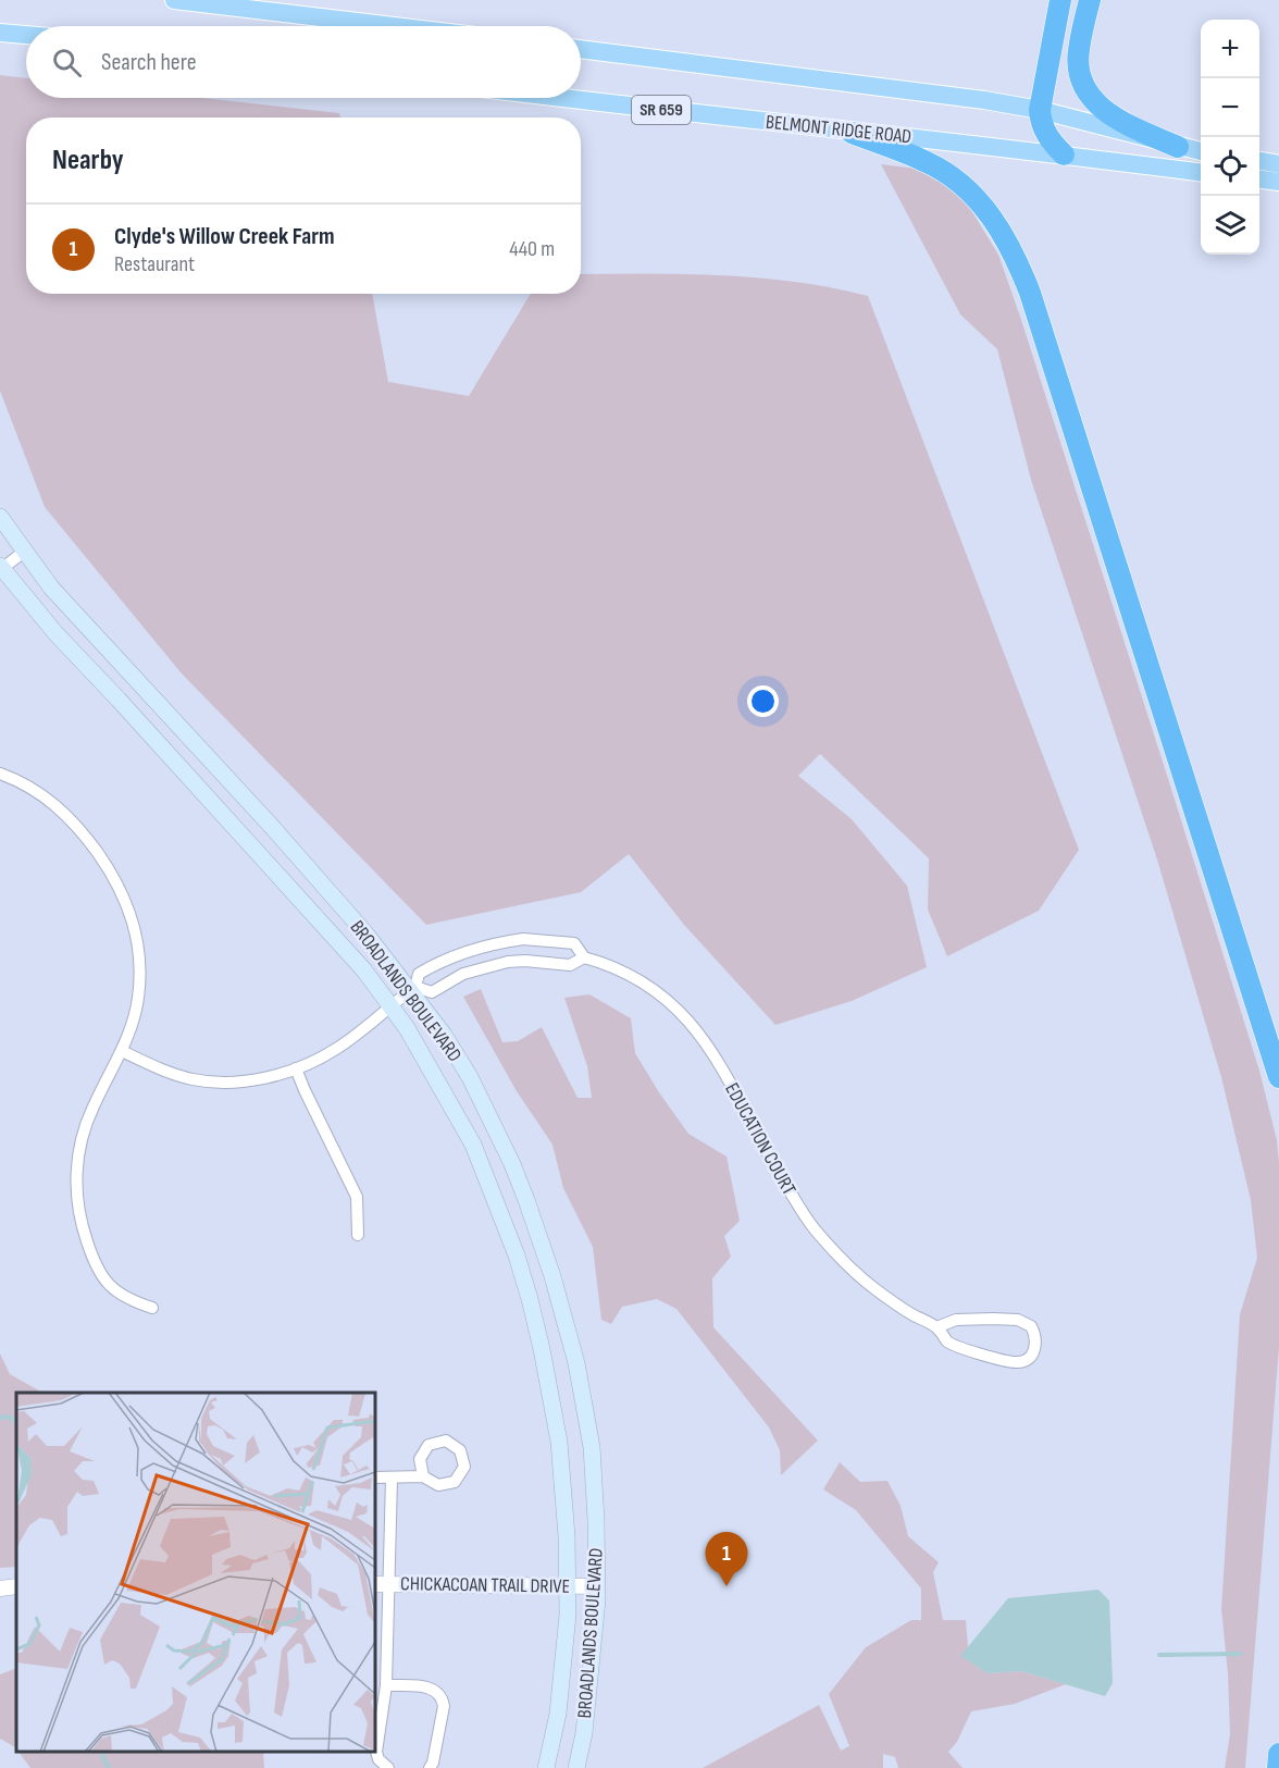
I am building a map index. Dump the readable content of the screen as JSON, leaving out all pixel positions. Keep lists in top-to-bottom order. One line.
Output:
{"streets":{"main road":["SR 659","BELMONT RIDGE ROAD","BROADLANDS BOULEVARD"],"street":["EDUCATION COURT","CHICKACOAN TRAIL DRIVE"]},"crossings":[["BROADLANDS BOULEVARD","CHICKACOAN TRAIL DRIVE"]],"page":{"map_buttons":["+","−"],"search":"Search here","heading":"Nearby","list":[{"mark":"1","name":"Clyde's Willow Creek Farm","note":"Restaurant","value":"440 m"}],"pins":"1"}}
